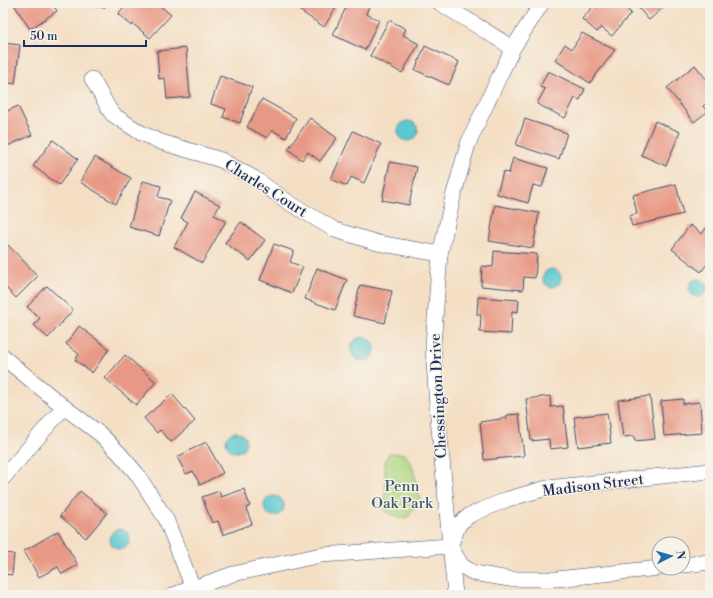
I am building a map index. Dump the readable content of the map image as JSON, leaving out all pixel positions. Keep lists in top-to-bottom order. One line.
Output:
{"streets":{"street":["Charles Court","Chessington Drive","Madison Street"]},"crossings":[["Charles Court","Chessington Drive"],["Chessington Drive","Madison Street"]],"parks":["Penn Oak Park"],"scale_bar":"50 m","north":"right"}
